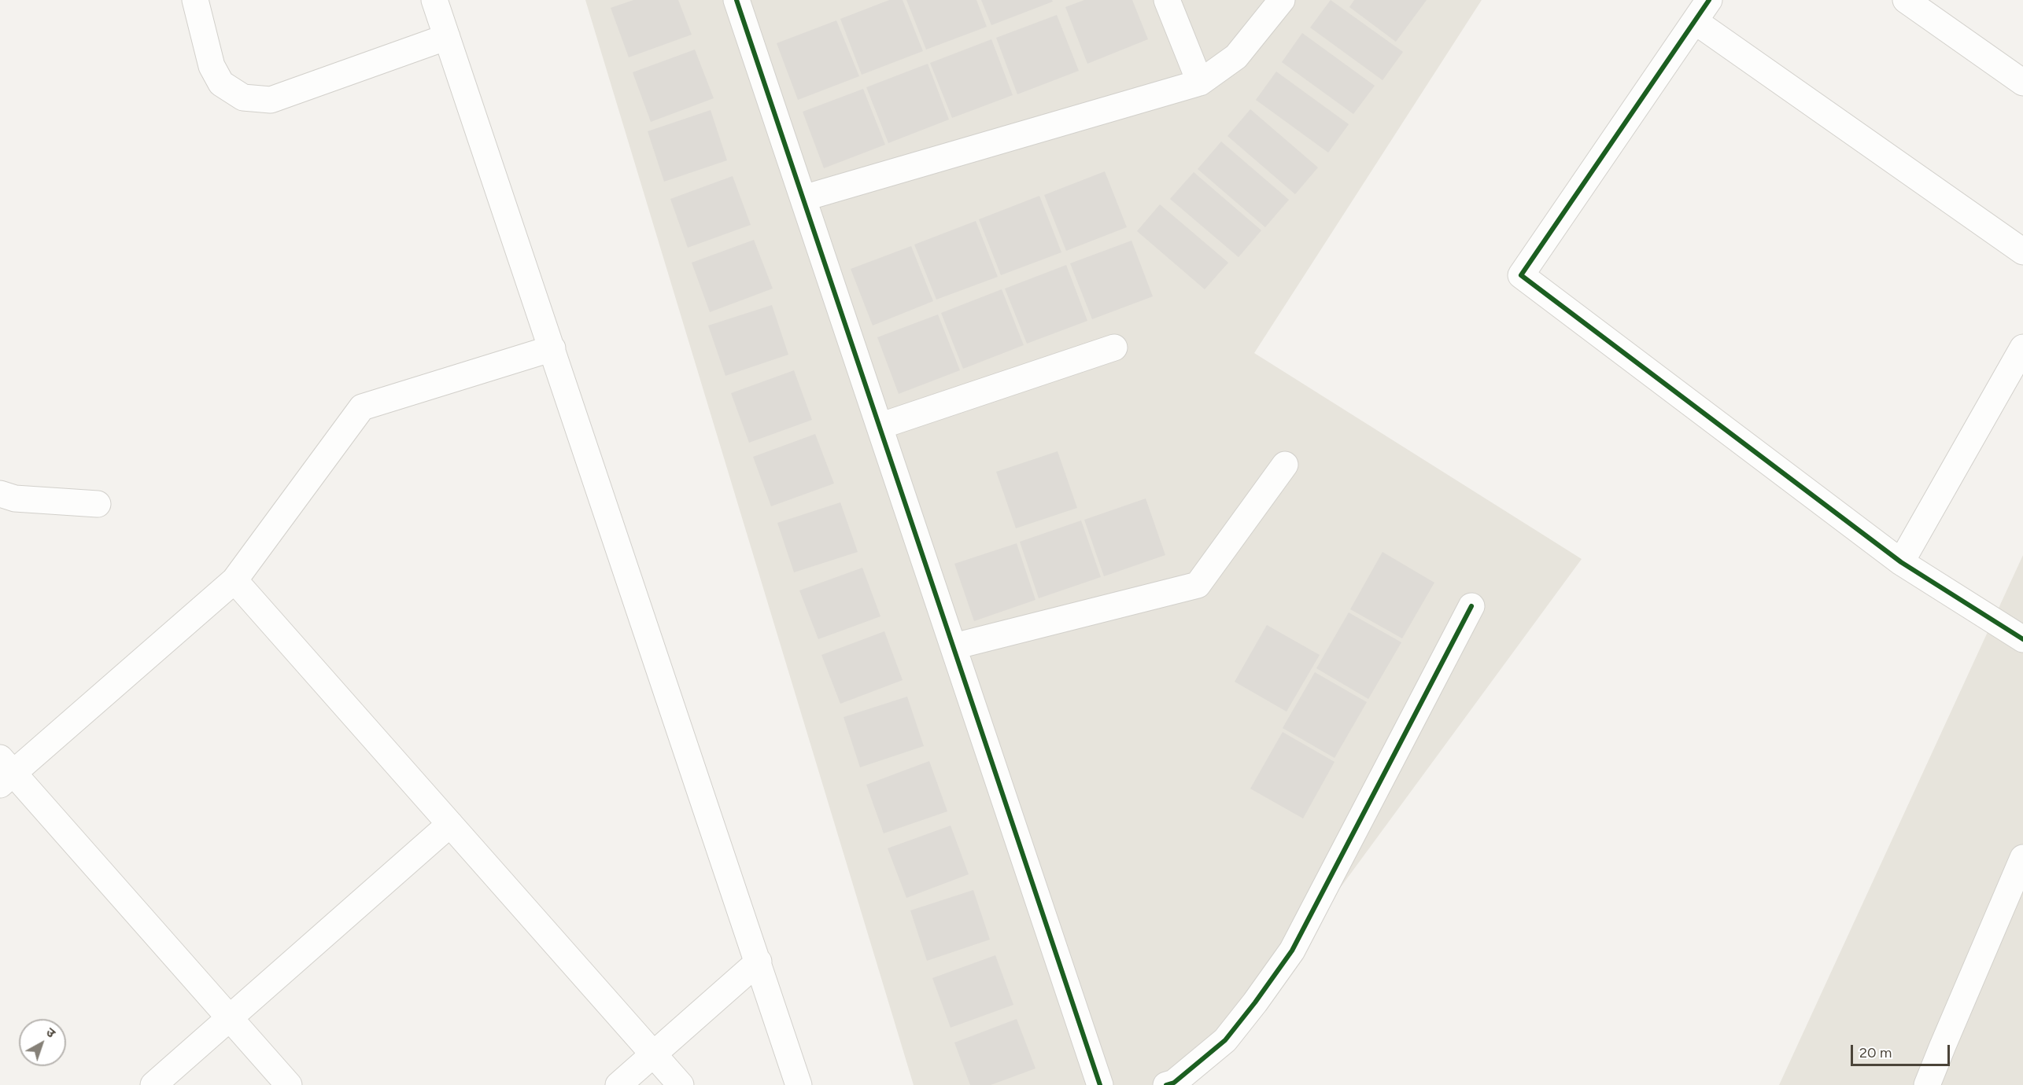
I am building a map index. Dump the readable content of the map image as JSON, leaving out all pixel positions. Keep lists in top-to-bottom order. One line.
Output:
{"scale_bar":"20 m","north":"top right"}
